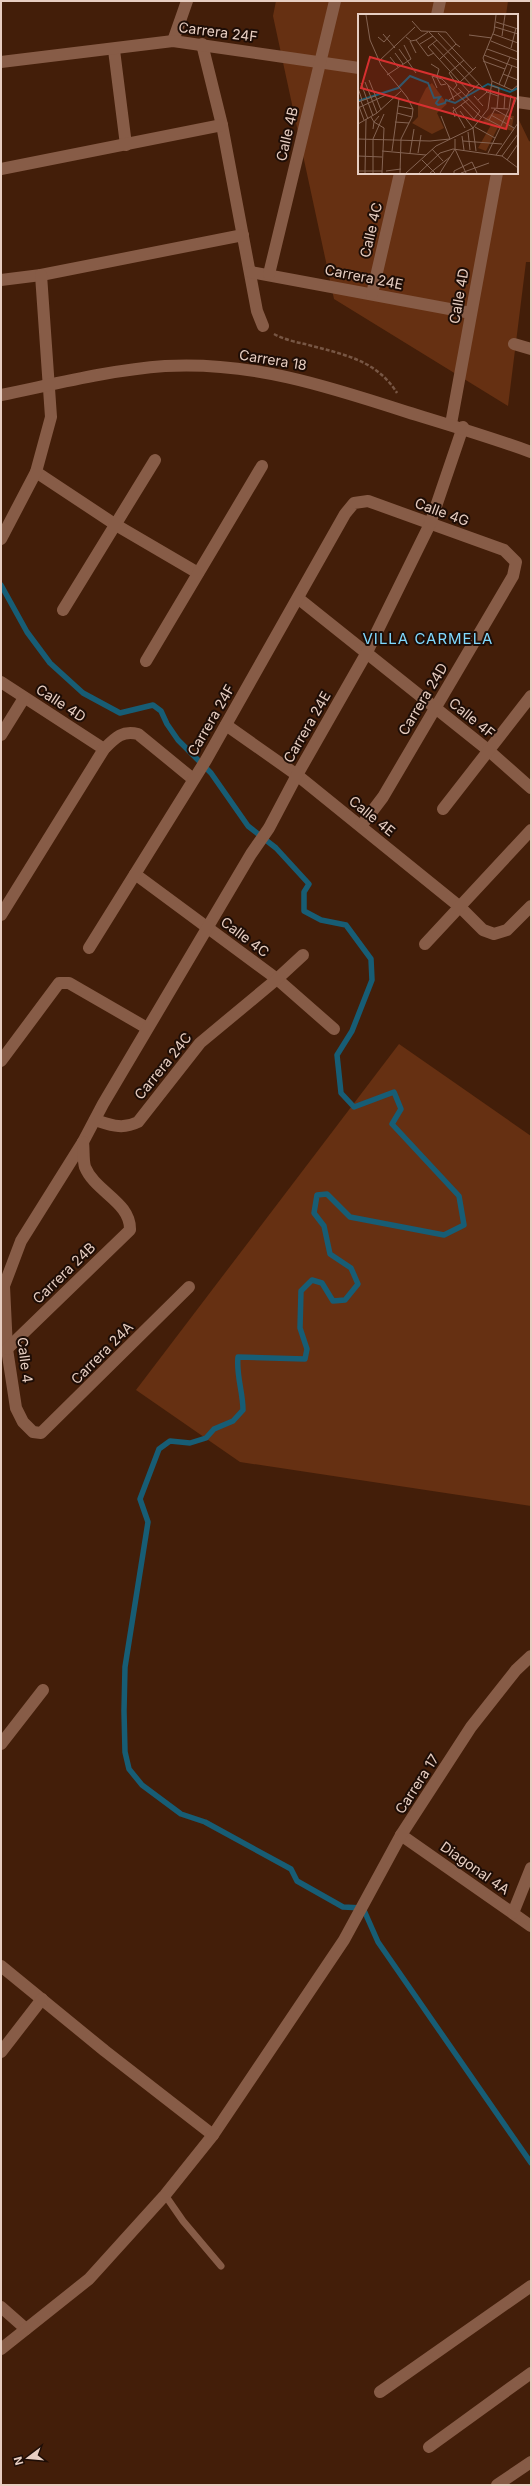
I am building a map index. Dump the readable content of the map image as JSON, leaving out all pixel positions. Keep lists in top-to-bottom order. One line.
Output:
{"streets":{"street":["Carrera 24F","Calle 4B","Calle 4C","Carrera 24E","Calle 4D","Carrera 18","Calle 4G","Carrera 24D","Calle 4F","Calle 4E","Carrera 24C","Carrera 24B","Carrera 24A","Calle 4","Carrera 17","Diagonal 4A"]},"crossings":[["Carrera 24F","Calle 4B"],["Carrera 24F","Calle 4C"],["Carrera 24F","Calle 4G"],["Carrera 24F","Calle 4F"],["Carrera 24F","Calle 4E"],["Calle 4B","Carrera 24E"],["Calle 4C","Carrera 24E"],["Calle 4C","Carrera 24C"],["Carrera 24E","Calle 4D"],["Carrera 24E","Carrera 18"],["Carrera 24E","Calle 4G"],["Carrera 24E","Calle 4F"],["Carrera 24E","Calle 4E"],["Carrera 24E","Carrera 24C"],["Calle 4D","Carrera 18"],["Calle 4G","Carrera 24D"],["Carrera 24D","Calle 4F"],["Carrera 24D","Calle 4E"],["Carrera 24C","Carrera 24B"],["Carrera 24C","Calle 4"],["Carrera 24B","Calle 4"],["Carrera 24A","Calle 4"],["Carrera 17","Diagonal 4A"]],"districts":["VILLA CARMELA"],"north":"left"}
